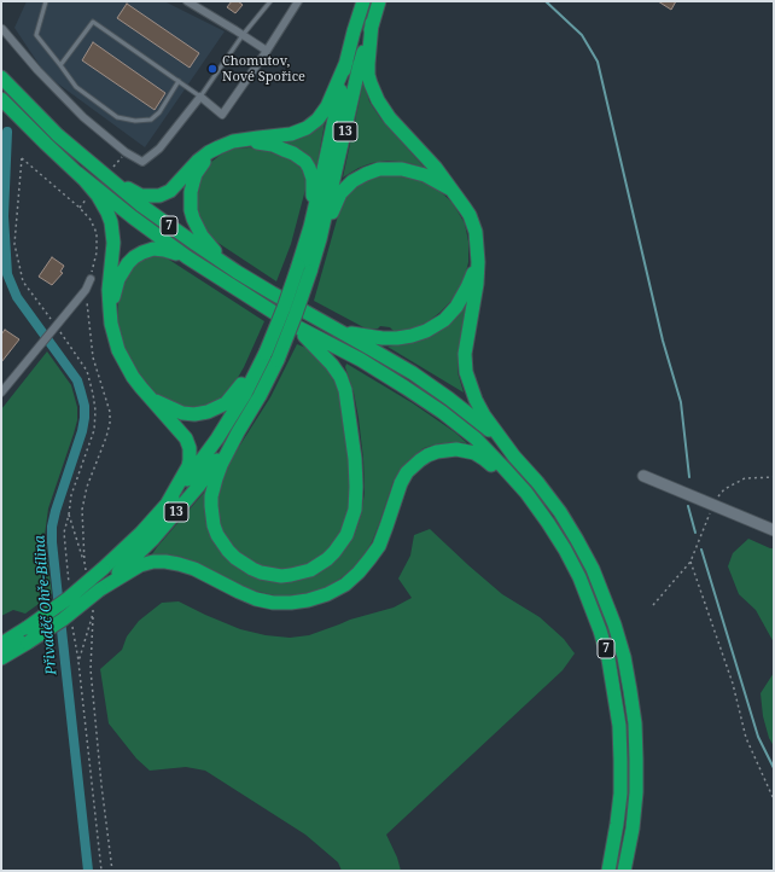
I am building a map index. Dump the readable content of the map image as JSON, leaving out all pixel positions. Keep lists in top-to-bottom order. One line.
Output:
{"streets":{"highway":["13","7"]},"water":["Přivaděč Ohře-Bílina"],"places":["Chomutov, Nové Spořice"]}
